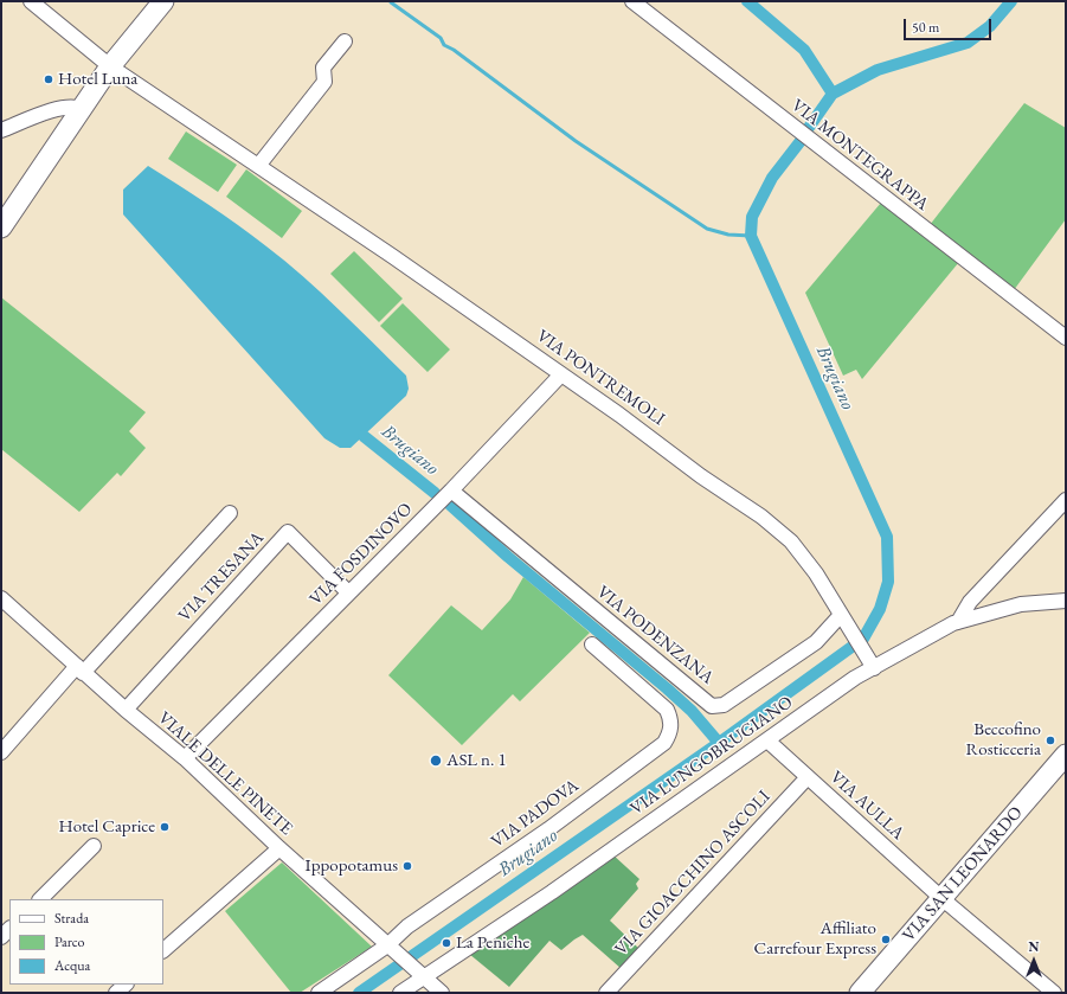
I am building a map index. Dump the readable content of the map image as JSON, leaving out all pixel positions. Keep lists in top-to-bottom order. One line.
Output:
{"streets":{"main road":["VIA SAN LEONARDO"],"street":["VIA MONTEGRAPPA","VIA PONTREMOLI","VIA FOSDINOVO","VIA TRESANA","VIA PODENZANA","VIA LUNGOBRUGIANO","VIALE DELLE PINETE","VIA AULLA","VIA PADOVA","VIA GIOACCHINO ASCOLI"]},"crossings":[["VIA PONTREMOLI","VIA FOSDINOVO"],["VIA PONTREMOLI","VIA PODENZANA"],["VIA PONTREMOLI","VIA LUNGOBRUGIANO"],["VIA FOSDINOVO","VIA TRESANA"],["VIA FOSDINOVO","VIA PODENZANA"],["VIA FOSDINOVO","VIALE DELLE PINETE"],["VIA TRESANA","VIALE DELLE PINETE"],["VIA LUNGOBRUGIANO","VIALE DELLE PINETE"],["VIA LUNGOBRUGIANO","VIA AULLA"],["VIALE DELLE PINETE","VIA PADOVA"],["VIA AULLA","VIA GIOACCHINO ASCOLI"],["VIA AULLA","VIA SAN LEONARDO"]],"water":["Brugiano"],"places":["Hotel Luna","Beccofino Rosticceria","ASL n. 1","Hotel Caprice","Ippopotamus","Affiliato Carrefour Express","La Peniche"],"legend":["Strada","Parco","Acqua"],"scale_bar":"50 m","north":"top"}
